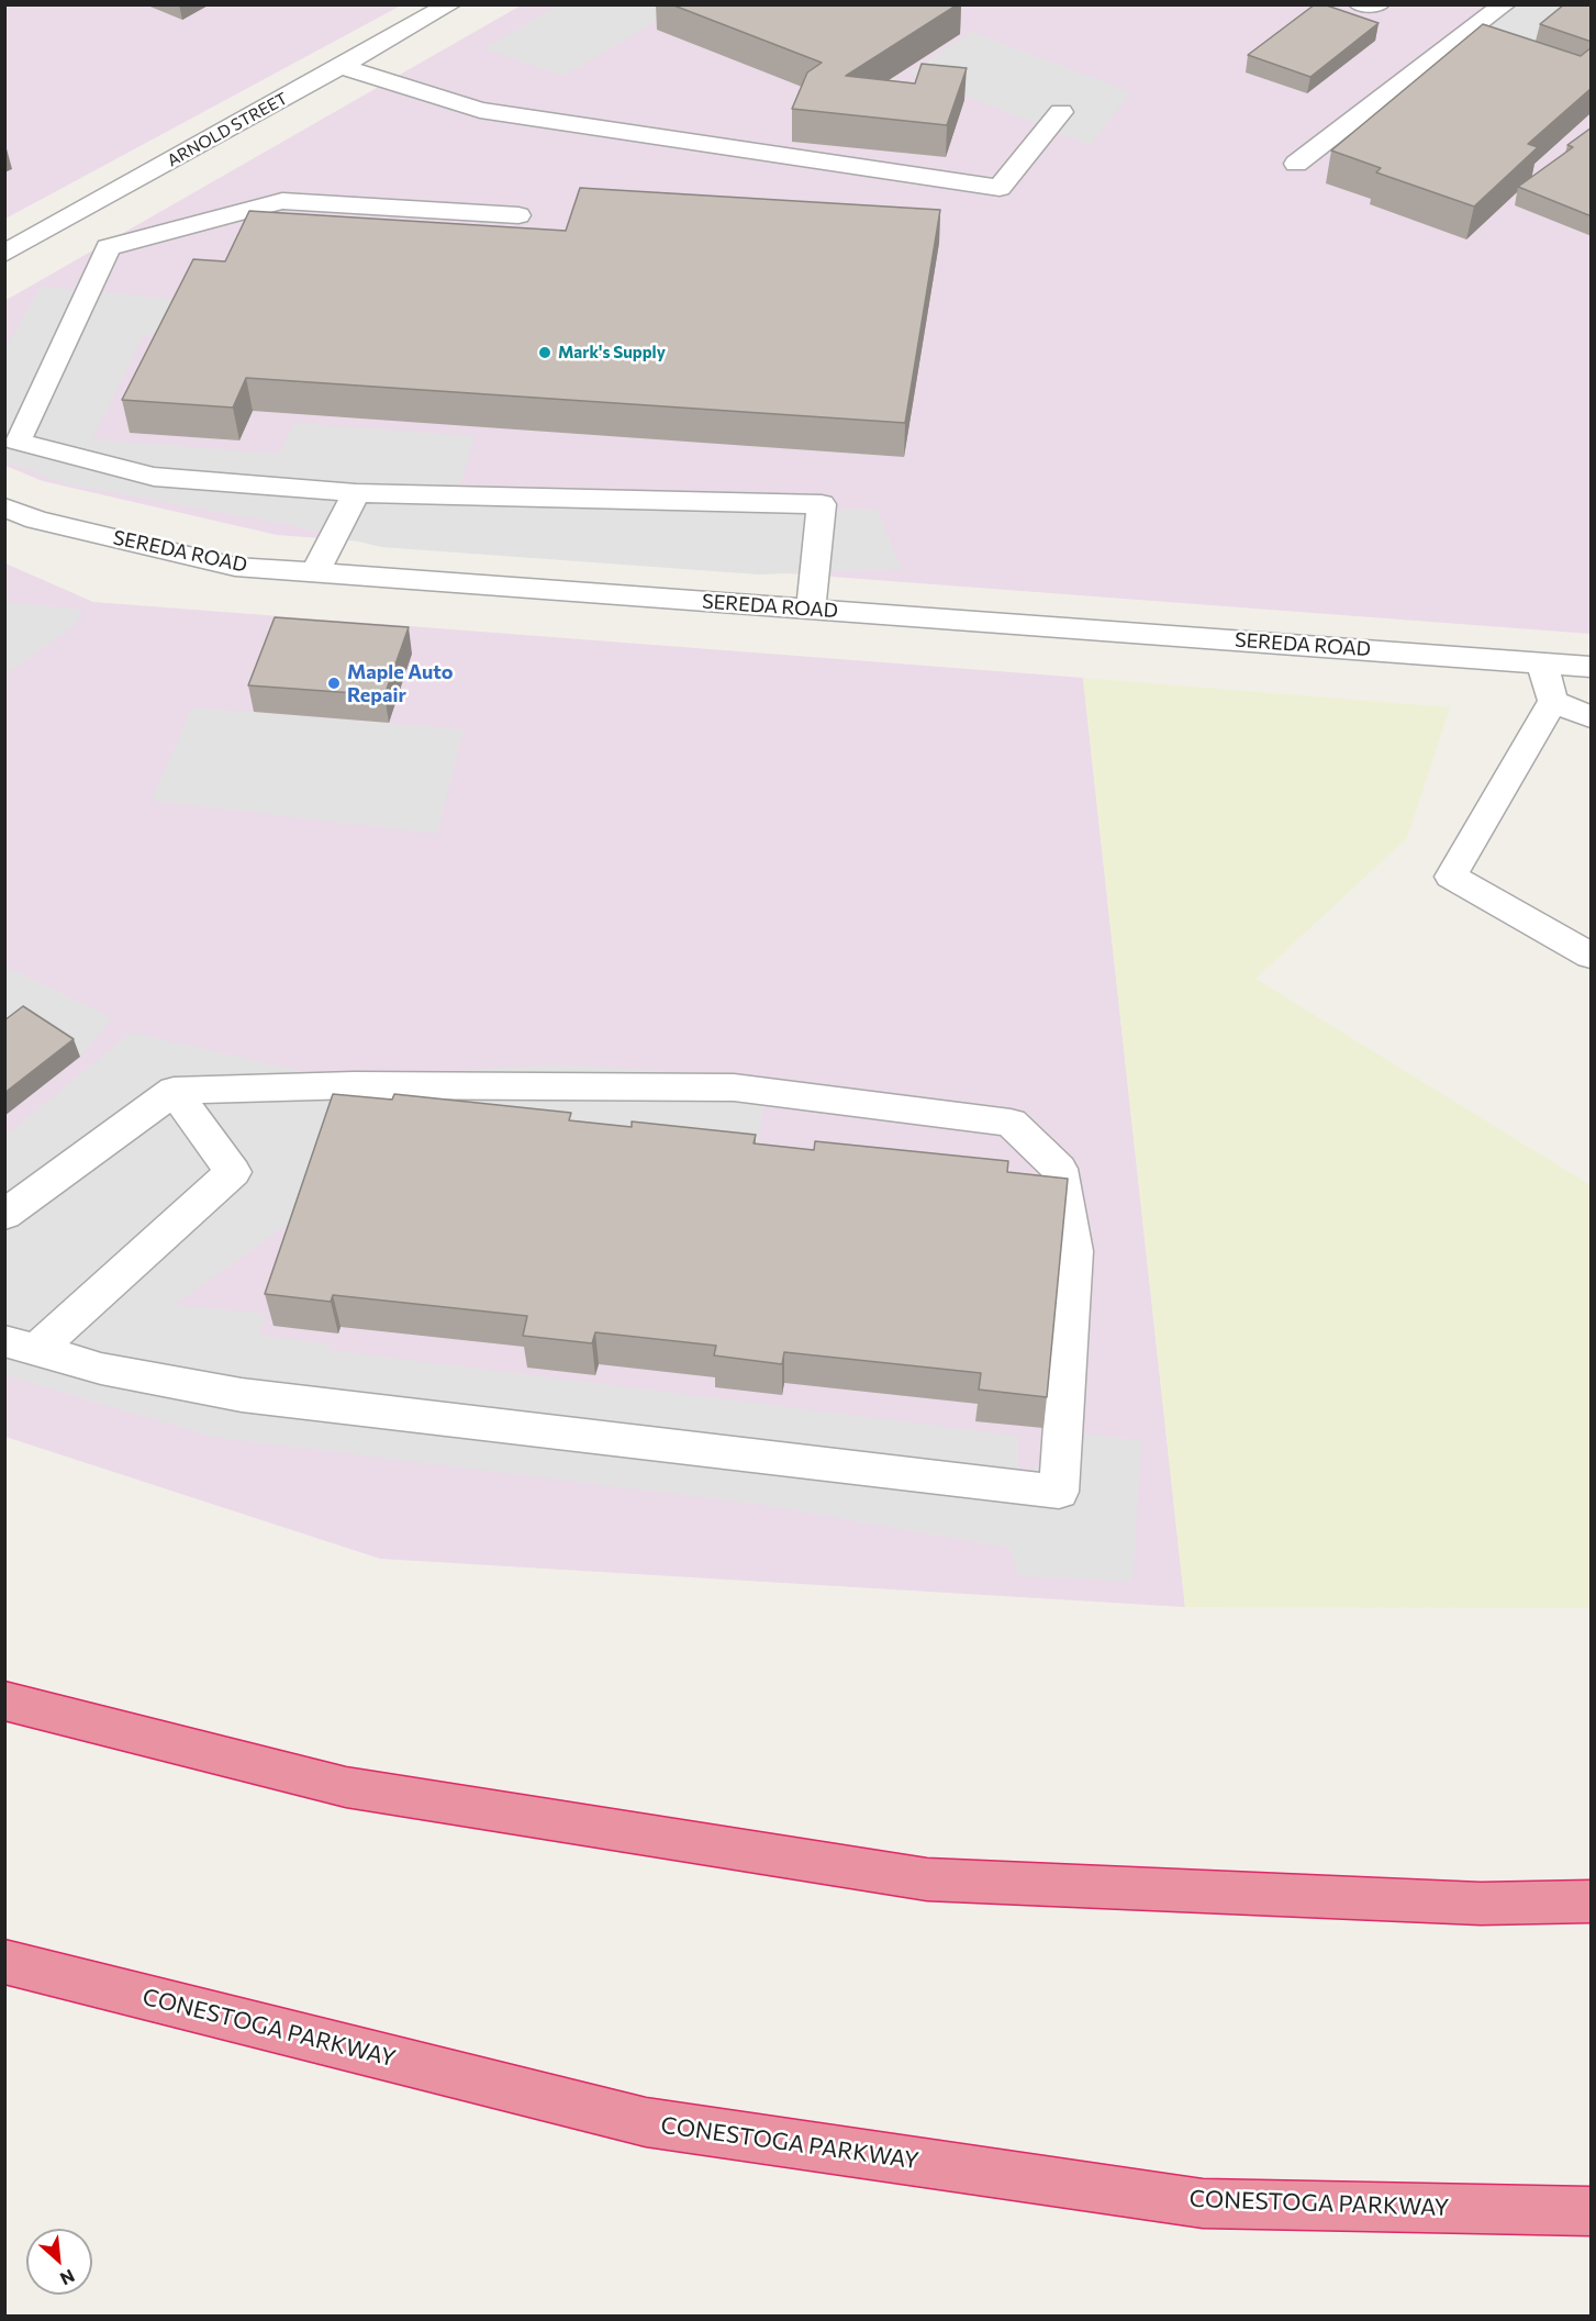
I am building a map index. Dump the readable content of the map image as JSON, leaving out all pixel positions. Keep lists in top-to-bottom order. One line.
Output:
{"streets":{"highway":["CONESTOGA PARKWAY"],"street":["ARNOLD STREET","SEREDA ROAD"]},"places":["Mark's Supply","Maple Auto Repair"],"north":"bottom right"}
